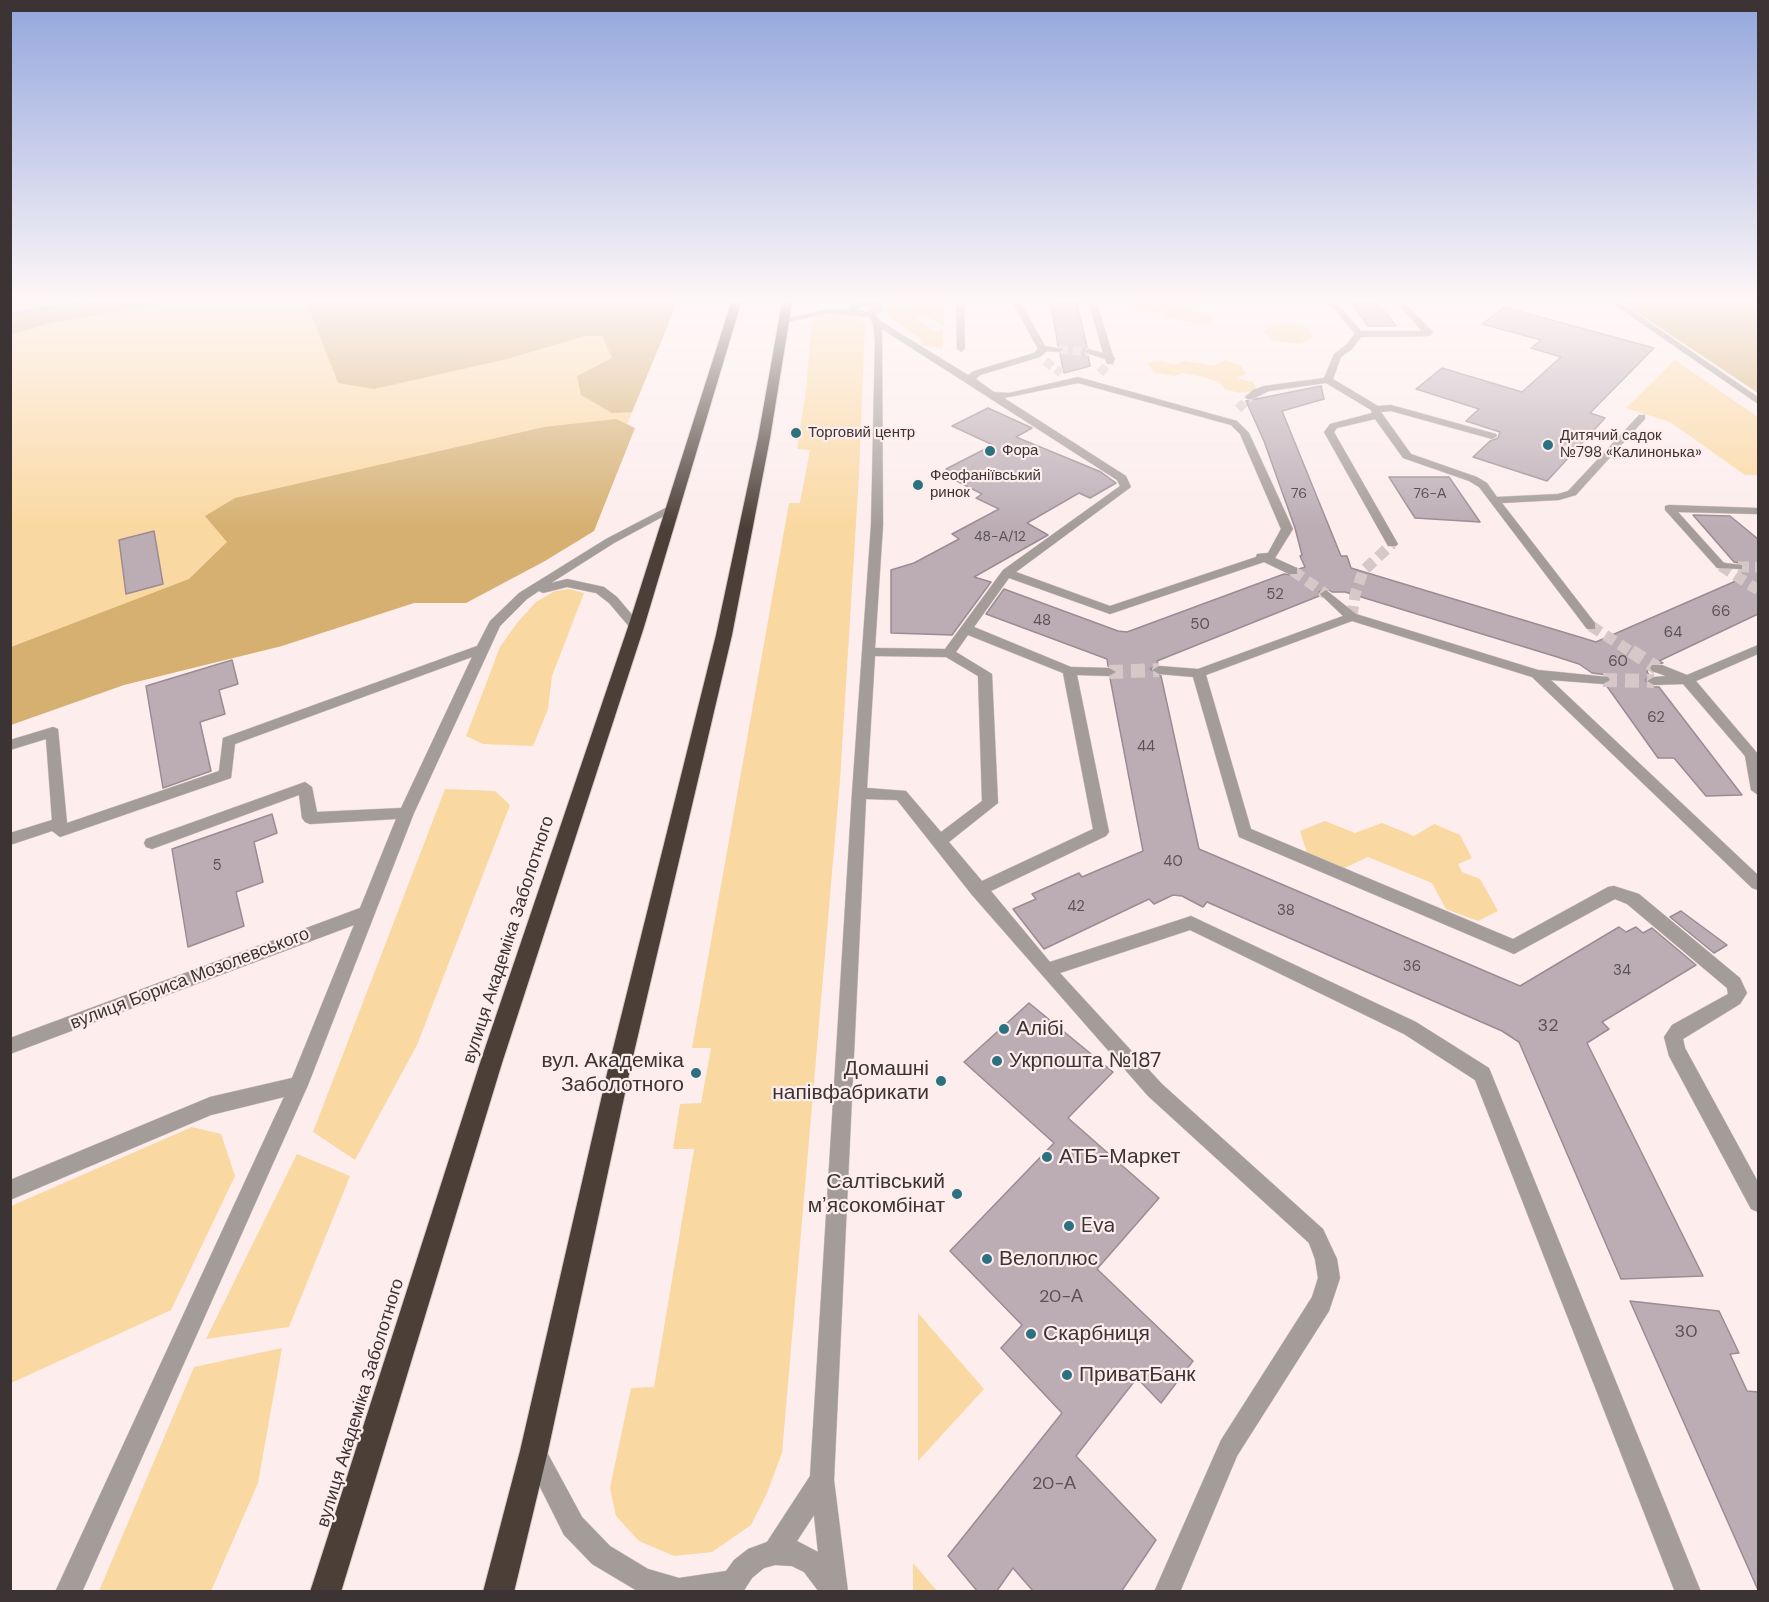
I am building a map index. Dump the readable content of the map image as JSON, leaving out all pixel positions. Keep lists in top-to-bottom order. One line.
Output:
{"streets":{"highway":["вулиця Академіка Заболотного"],"street":["вулиця Бориса Мозолевського"]},"places":["Торговий центр","Дитячий садок №798 «Калинонька»","Фора","Феофаніївський ринок","Алібі","Укрпошта №187","вул. Академіка Заболотного","Домашні напівфабрикати","АТБ-Маркет","Салтівський мʼясокомбінат","Eva","Велоплюс","Скарбниця","ПриватБанк"],"house_numbers":["76","76-А","48-А/12","52","66","48","50","64","60","62","44","40","5","42","38","36","34","32","20-А","30","20-А"]}
